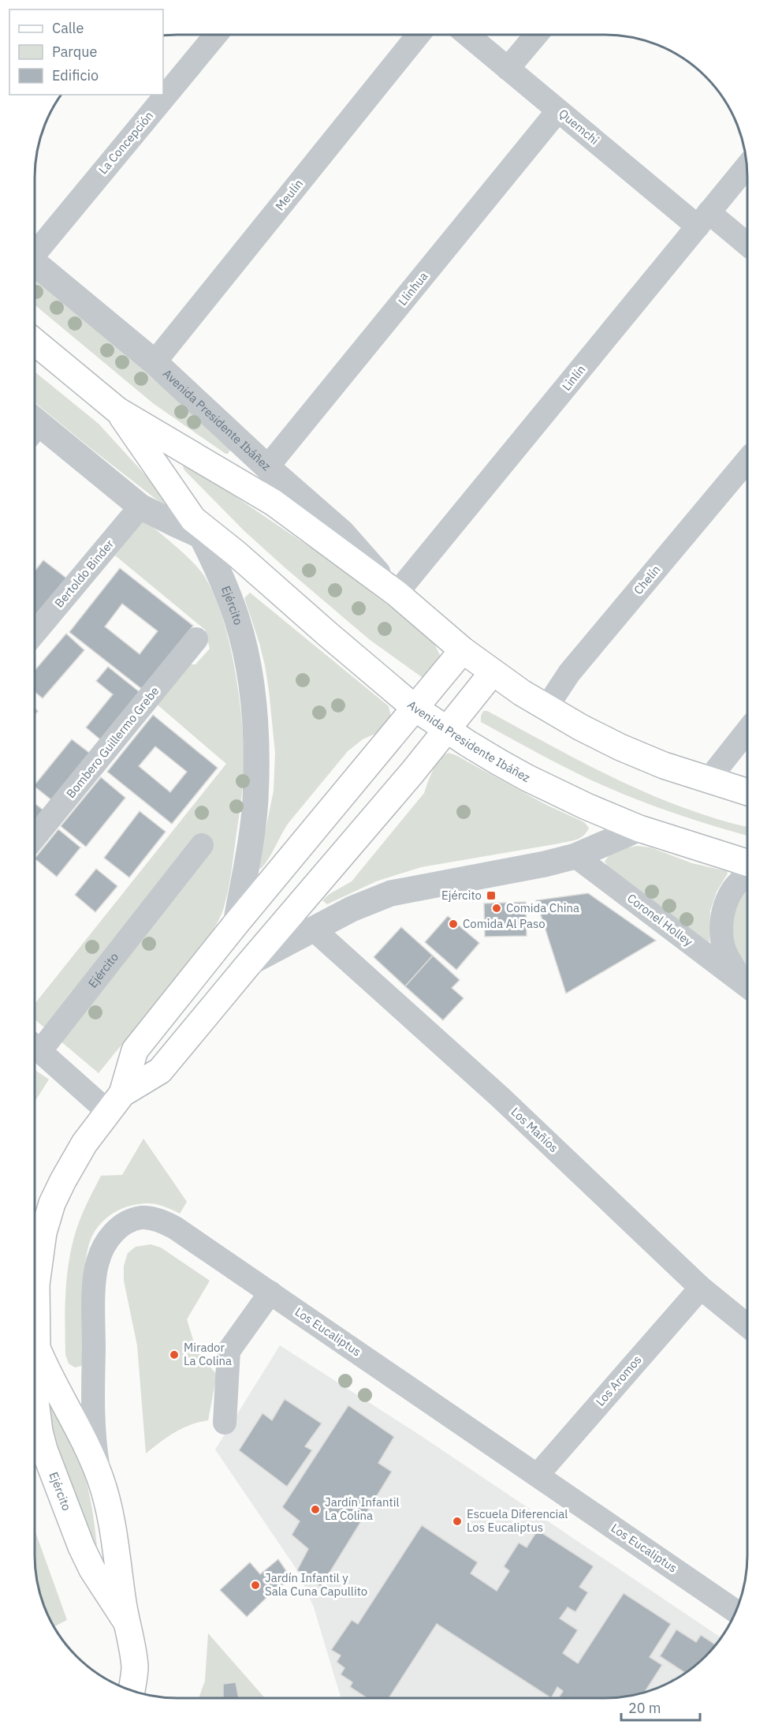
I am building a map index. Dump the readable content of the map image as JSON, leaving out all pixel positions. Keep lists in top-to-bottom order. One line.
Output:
{"streets":{"main road":["Avenida Presidente Ibáñez","Ejército"],"street":["Quemchi","La Concepción","Meulín","Llinhua","Linlín","Bertoldo Binder","Chelín","Bombero Guillermo Grebe","Coronel Holley","Los Mañíos","Los Eucaliptus","Los Aromos"]},"crossings":[["Quemchi","Llinhua"],["Quemchi","Linlín"],["Meulín","Avenida Presidente Ibáñez"],["Llinhua","Avenida Presidente Ibáñez"],["Linlín","Avenida Presidente Ibáñez"],["Avenida Presidente Ibáñez","Bertoldo Binder"],["Avenida Presidente Ibáñez","Chelín"],["Avenida Presidente Ibáñez","Ejército"],["Ejército","Coronel Holley"],["Ejército","Los Mañíos"],["Ejército","Los Eucaliptus"],["Los Mañíos","Los Aromos"],["Los Eucaliptus","Los Aromos"]],"places":{"transit":["Ejército"],"other":["Comida China","Comida Al Paso","Mirador La Colina","Jardín Infantil La Colina","Escuela Diferencial Los Eucaliptus","Jardín Infantil y Sala Cuna Capullito"]},"legend":["Calle","Parque","Edificio"],"scale_bar":"20 m"}
